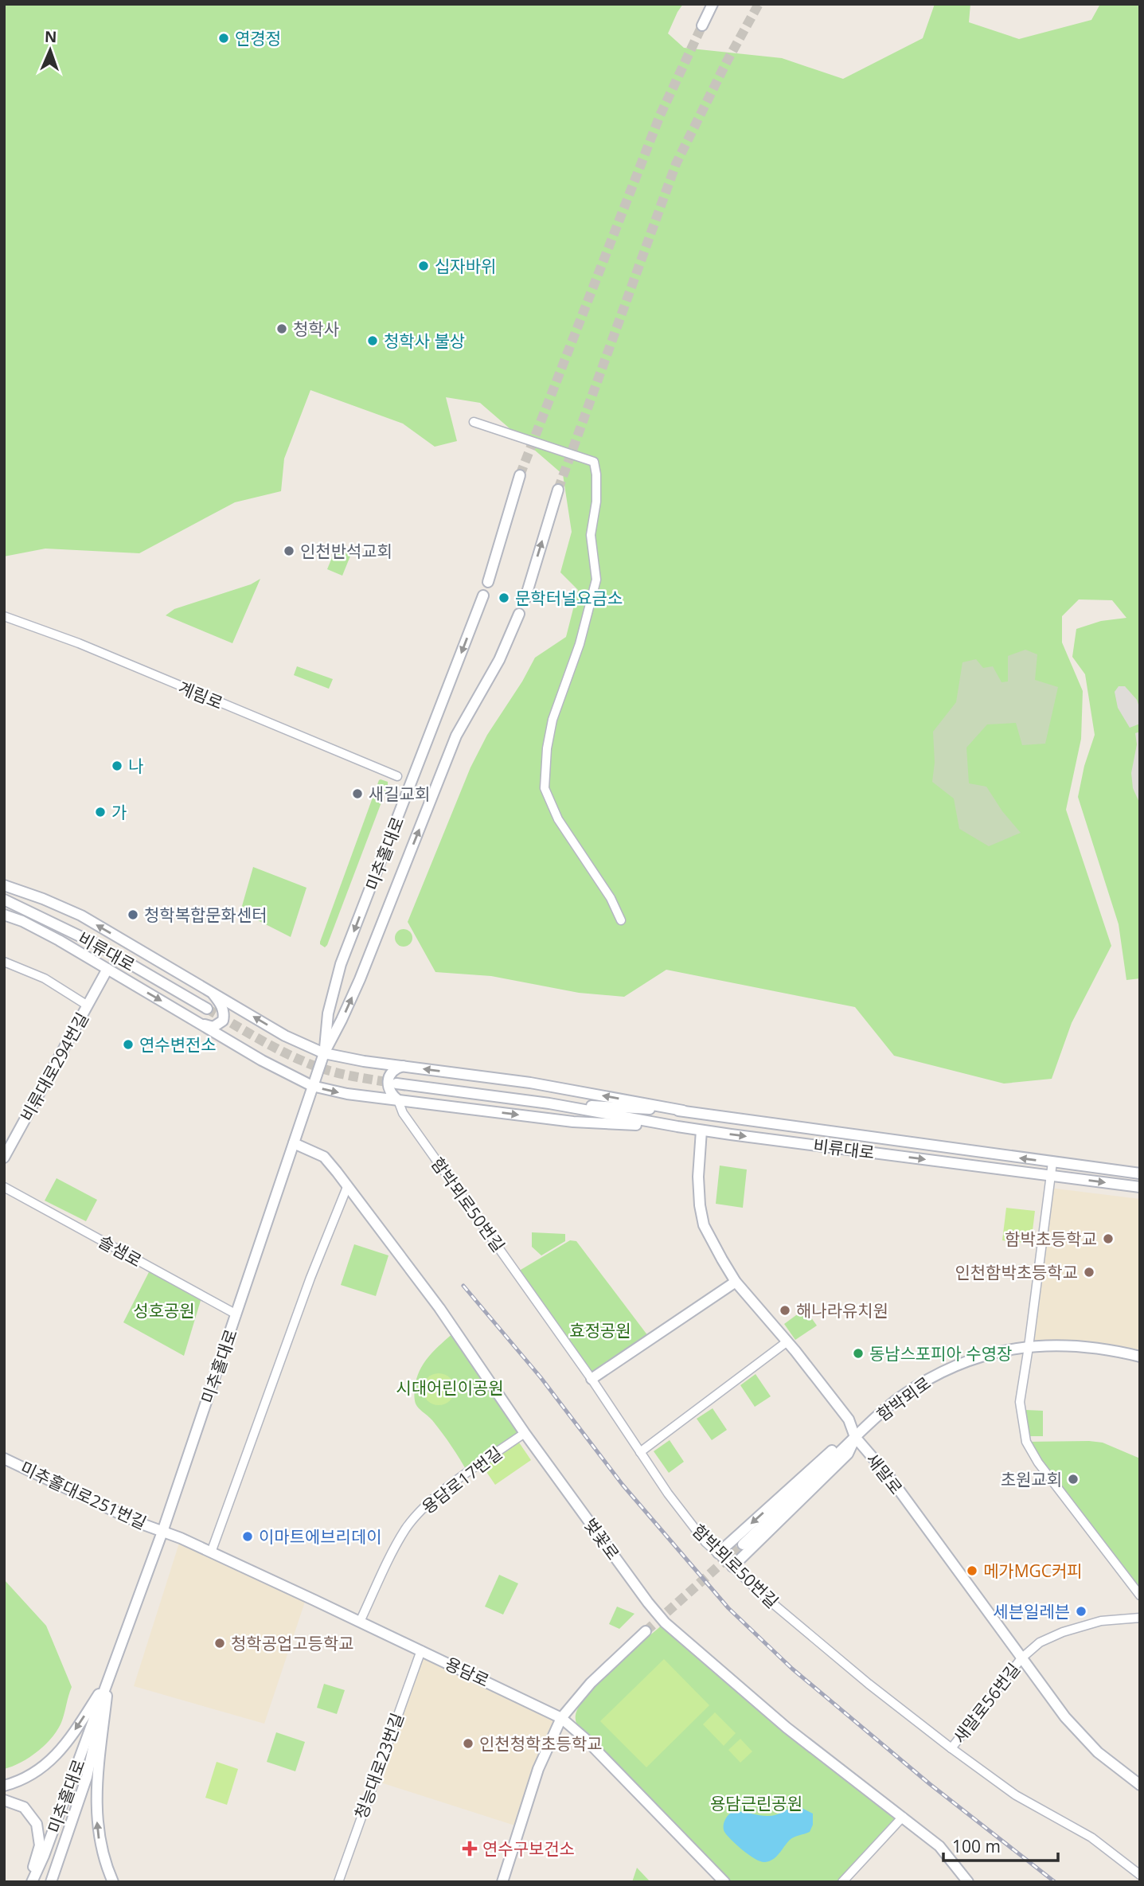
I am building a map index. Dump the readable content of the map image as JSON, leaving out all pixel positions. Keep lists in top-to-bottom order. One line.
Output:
{"streets":{"main road":["미추홀대로","비류대로","비류대로294번길","함박뫼로","새말로","미추홀대로251번길","벚꽃로","용담로"],"street":["계림로","함박뫼로50번길","솔샘로","용담로17번길","새말로56번길","청능대로23번길"]},"crossings":[["미추홀대로","솔샘로"],["미추홀대로","미추홀대로251번길"],["미추홀대로","벚꽃로"],["미추홀대로","용담로"],["비류대로","새말로"],["함박뫼로50번길","새말로56번길"],["함박뫼로","새말로"],["새말로","새말로56번길"],["용담로17번길","벚꽃로"],["용담로17번길","용담로"],["미추홀대로251번길","용담로"],["용담로","청능대로23번길"]],"parks":["성호공원","효정공원","시대어린이공원","용담근린공원"],"places":{"other":["연경정","십자바위","청학사","청학사 불상","인천반석교회","문학터널요금소","나","새길교회","가","청학복합문화센터","연수변전소","함박초등학교","인천함박초등학교","해나라유치원","동남스포피아 수영장","초원교회","이마트에브리데이","메가MGC커피","세븐일레븐","청학공업고등학교","인천청학초등학교"],"health":["연수구보건소"]},"scale_bar":"100 m","north":"top"}
